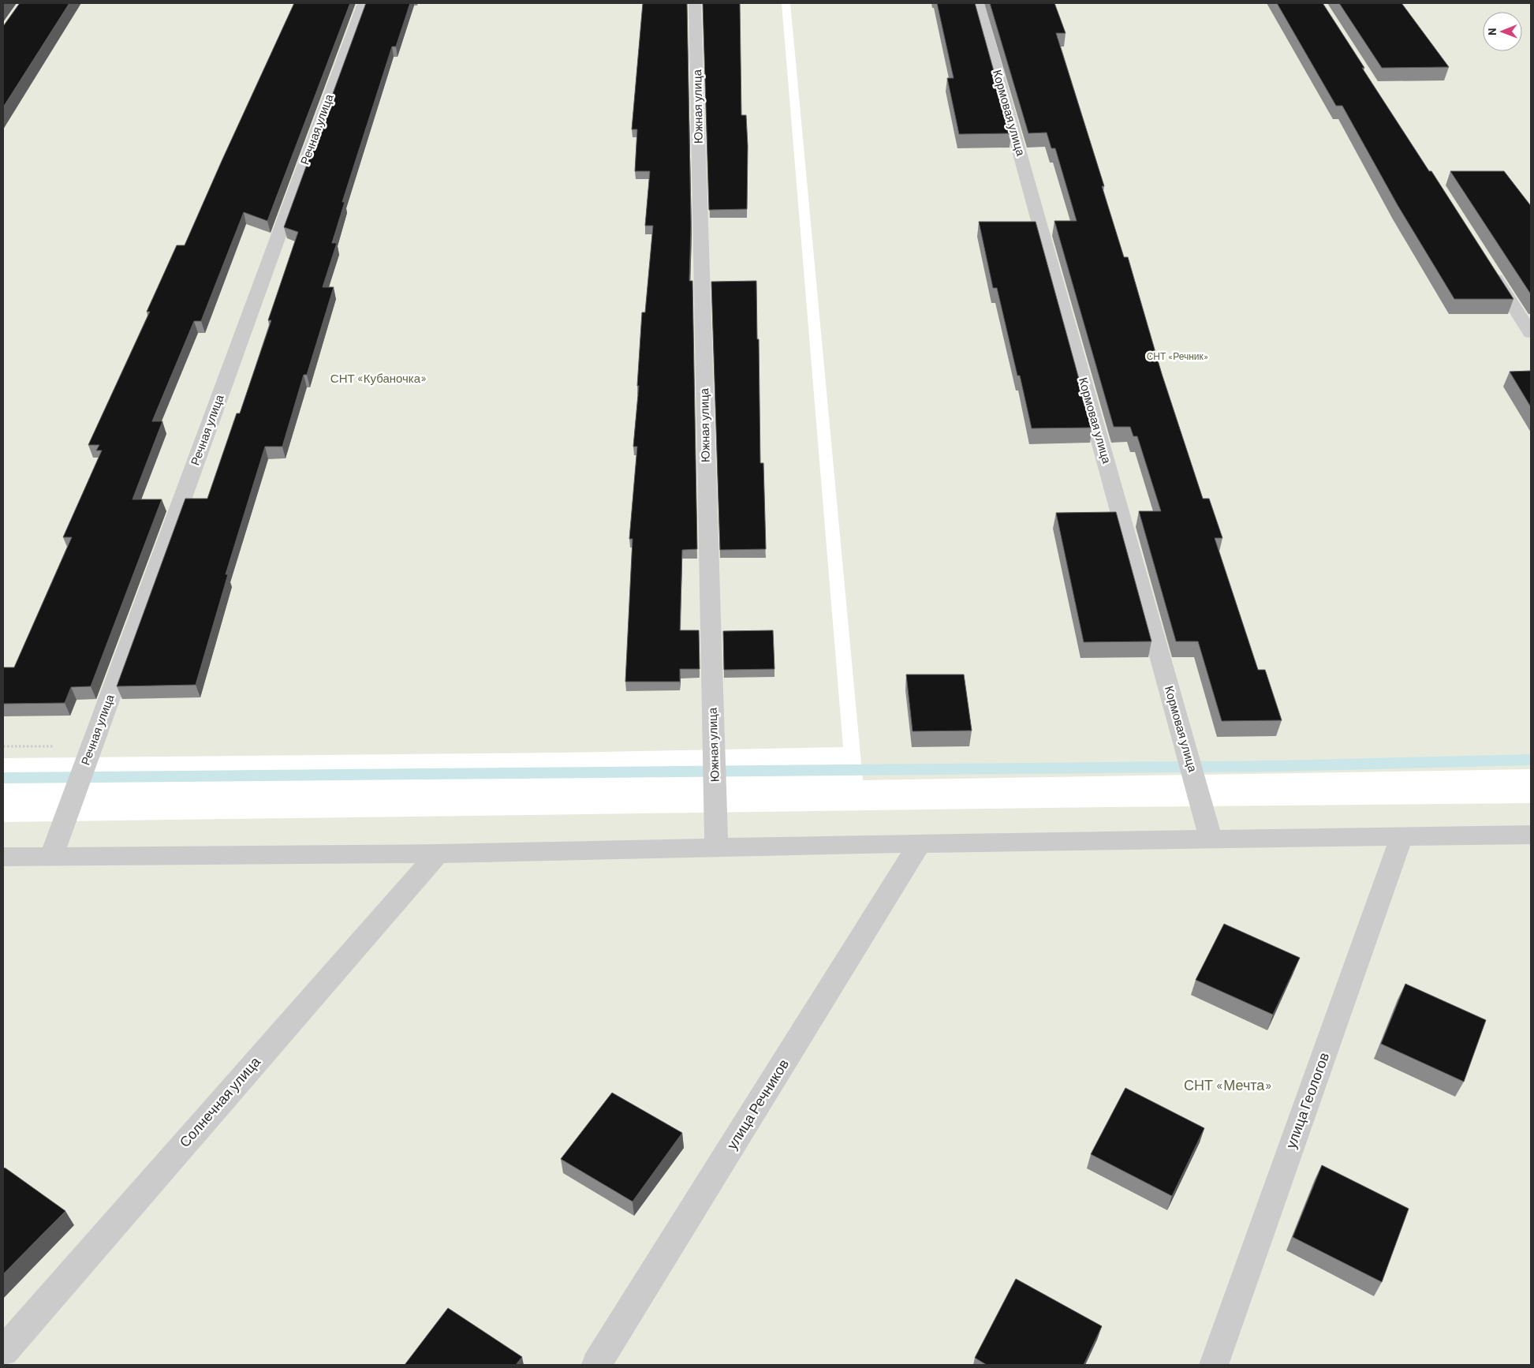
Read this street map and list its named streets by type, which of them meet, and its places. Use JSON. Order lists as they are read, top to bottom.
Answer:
{
  "streets": {
    "street": [
      "Южная улица",
      "Кормовая улица",
      "Речная улица",
      "улица Геологов",
      "Солнечная улица",
      "улица Речников"
    ]
  },
  "parks": ["СНТ «Речник»", "СНТ «Кубаночка»", "СНТ «Мечта»"],
  "north": "left"
}
